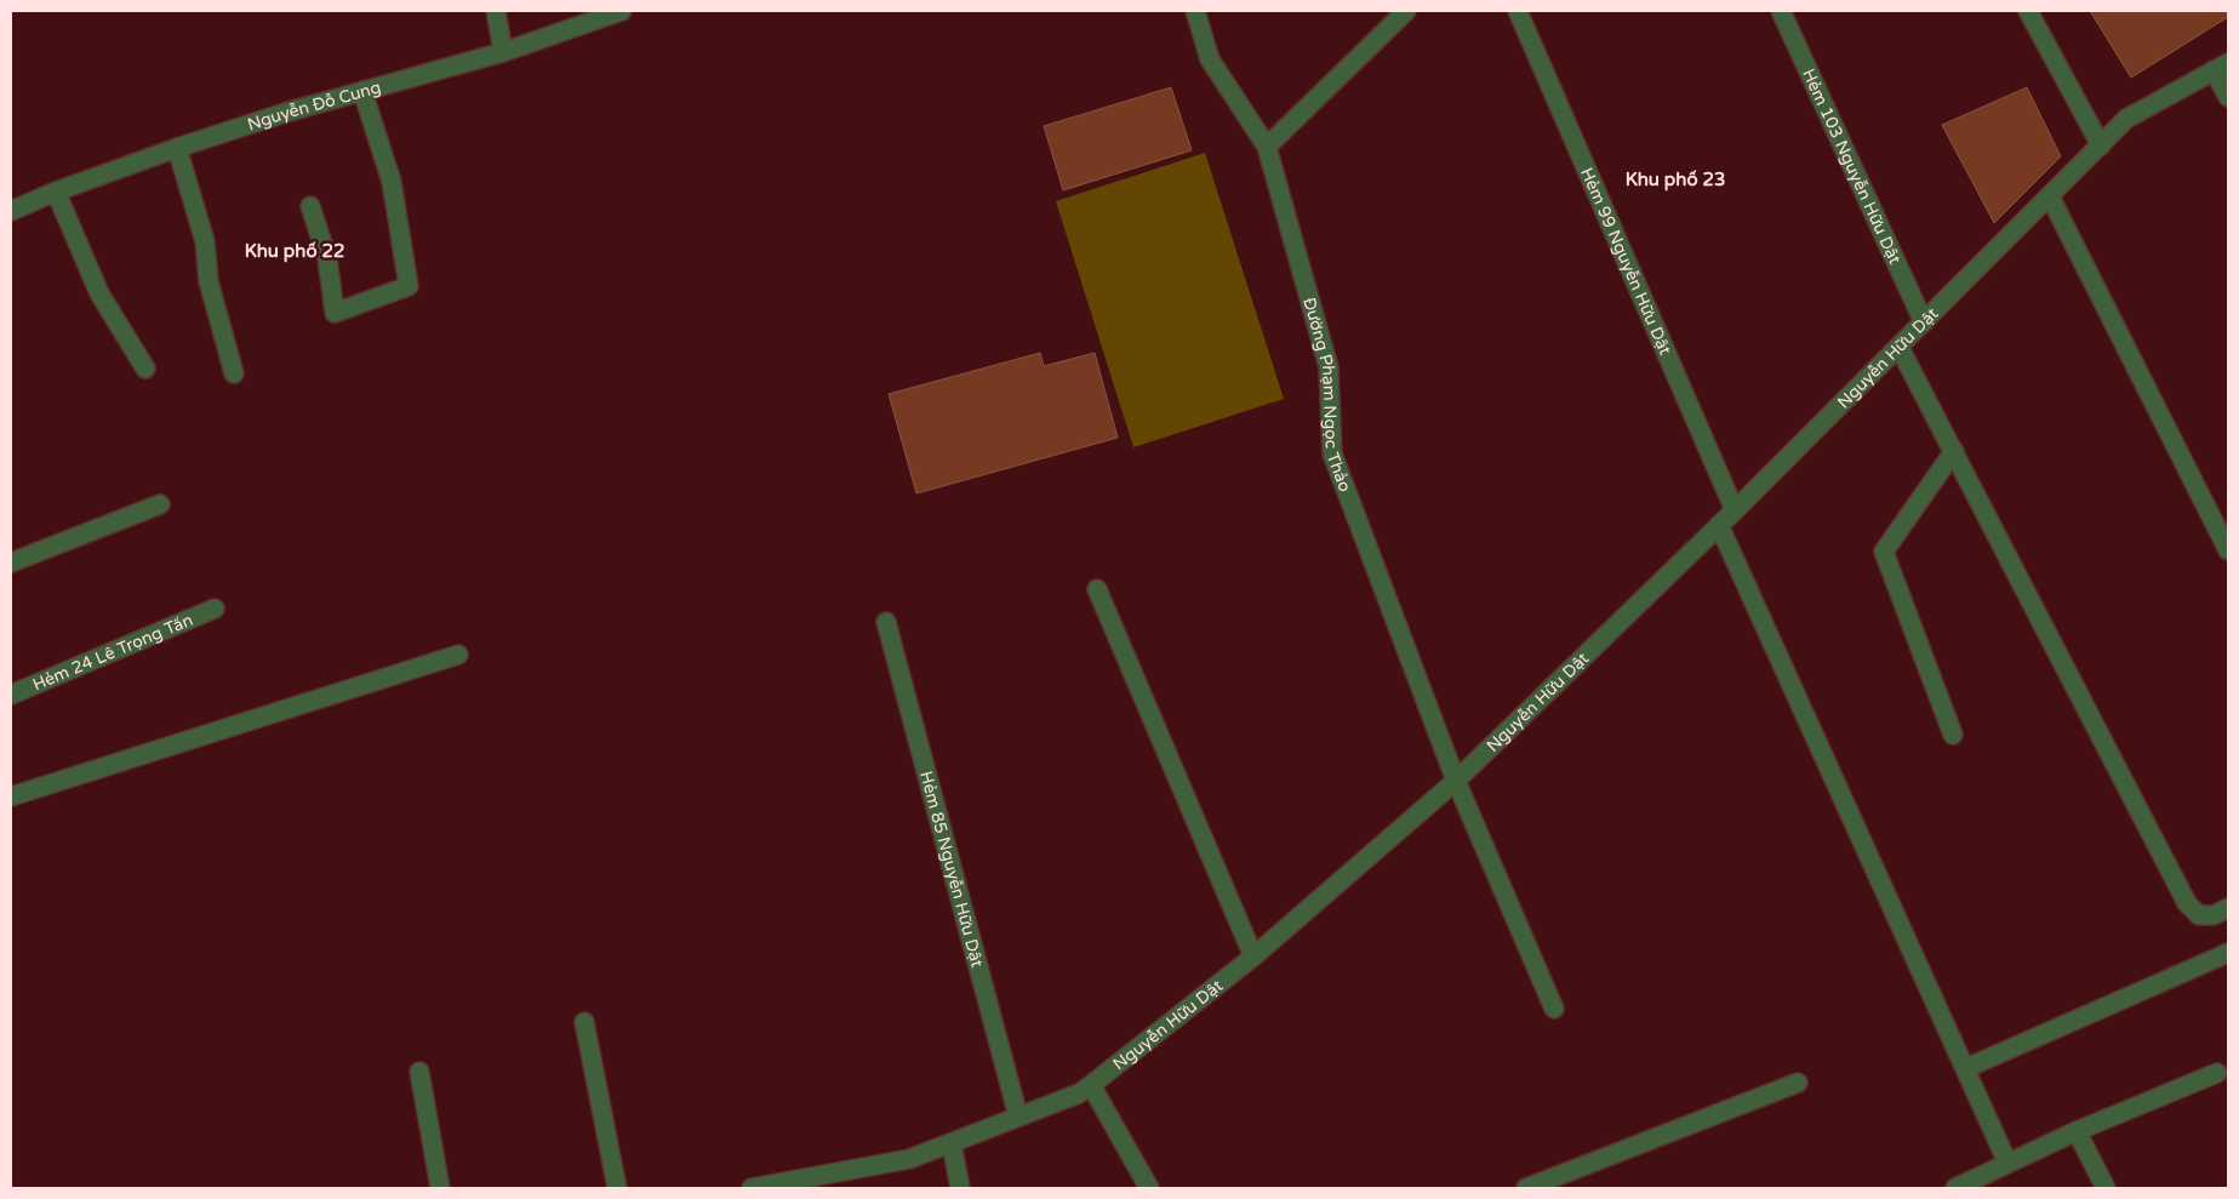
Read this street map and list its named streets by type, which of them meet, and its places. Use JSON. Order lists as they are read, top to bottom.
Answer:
{
  "streets": {
    "street": [
      "Nguyễn Đỗ Cung",
      "Hẻm 103 Nguyễn Hữu Dật",
      "Hẻm 99 Nguyễn Hữu Dật",
      "Nguyễn Hữu Dật",
      "Đường Phạm Ngọc Thảo",
      "Hẻm 24 Lê Trọng Tấn",
      "Hẻm 85 Nguyễn Hữu Dật"
    ]
  },
  "crossings": [
    ["Hẻm 103 Nguyễn Hữu Dật", "Nguyễn Hữu Dật"],
    ["Hẻm 99 Nguyễn Hữu Dật", "Nguyễn Hữu Dật"],
    ["Nguyễn Hữu Dật", "Đường Phạm Ngọc Thảo"],
    ["Nguyễn Hữu Dật", "Hẻm 85 Nguyễn Hữu Dật"]
  ],
  "districts": ["Khu phố 23", "Khu phố 22"]
}
